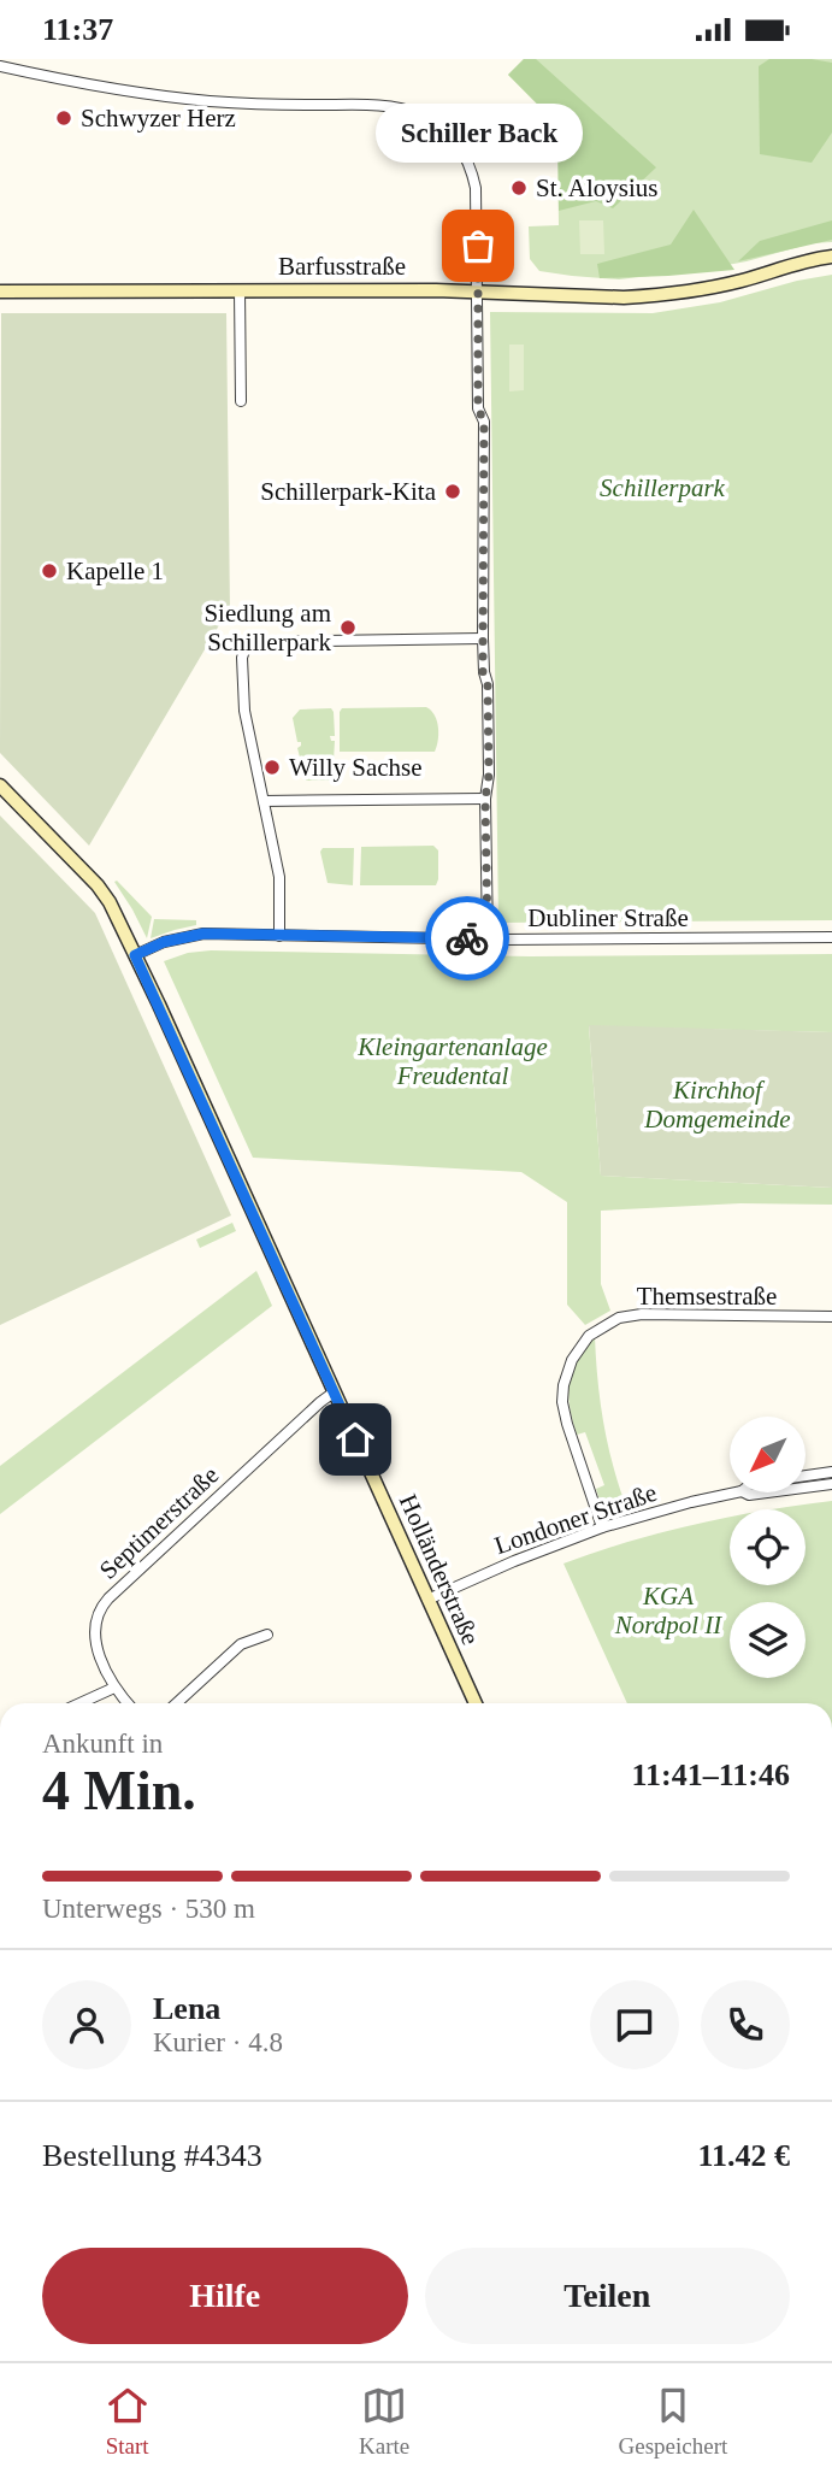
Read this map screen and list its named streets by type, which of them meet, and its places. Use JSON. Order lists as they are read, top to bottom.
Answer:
{
  "streets": {
    "street": [
      "Barfusstraße",
      "Dubliner Straße",
      "Themsestraße",
      "Londoner Straße",
      "Septimerstraße",
      "Holländerstraße"
    ]
  },
  "crossings": [
    ["Dubliner Straße", "Holländerstraße"],
    ["Themsestraße", "Londoner Straße"],
    ["Londoner Straße", "Holländerstraße"],
    ["Septimerstraße", "Holländerstraße"]
  ],
  "parks": [
    "Schillerpark",
    "Kleingartenanlage Freudental",
    "Kirchhof Domgemeinde",
    "KGA Nordpol II"
  ],
  "places": [
    "Schwyzer Herz",
    "St. Aloysius",
    "Schiller Back",
    "Schillerpark-Kita",
    "Kapelle 1",
    "Siedlung am Schillerpark",
    "Willy Sachse"
  ],
  "north": "bottom left",
  "page": {
    "status": "11:37",
    "bubble": "Schiller Back",
    "heading": ["4 Min.", "Ankunft in", "11:41–11:46"],
    "panel": [
      "Lena",
      "Kurier · 4.8",
      "Bestellung #4343",
      "11.42 €"
    ],
    "bar": "Unterwegs · 530 m",
    "buttons": ["Hilfe", "Teilen"],
    "tabs": ["Start", "Karte", "Gespeichert"]
  }
}
